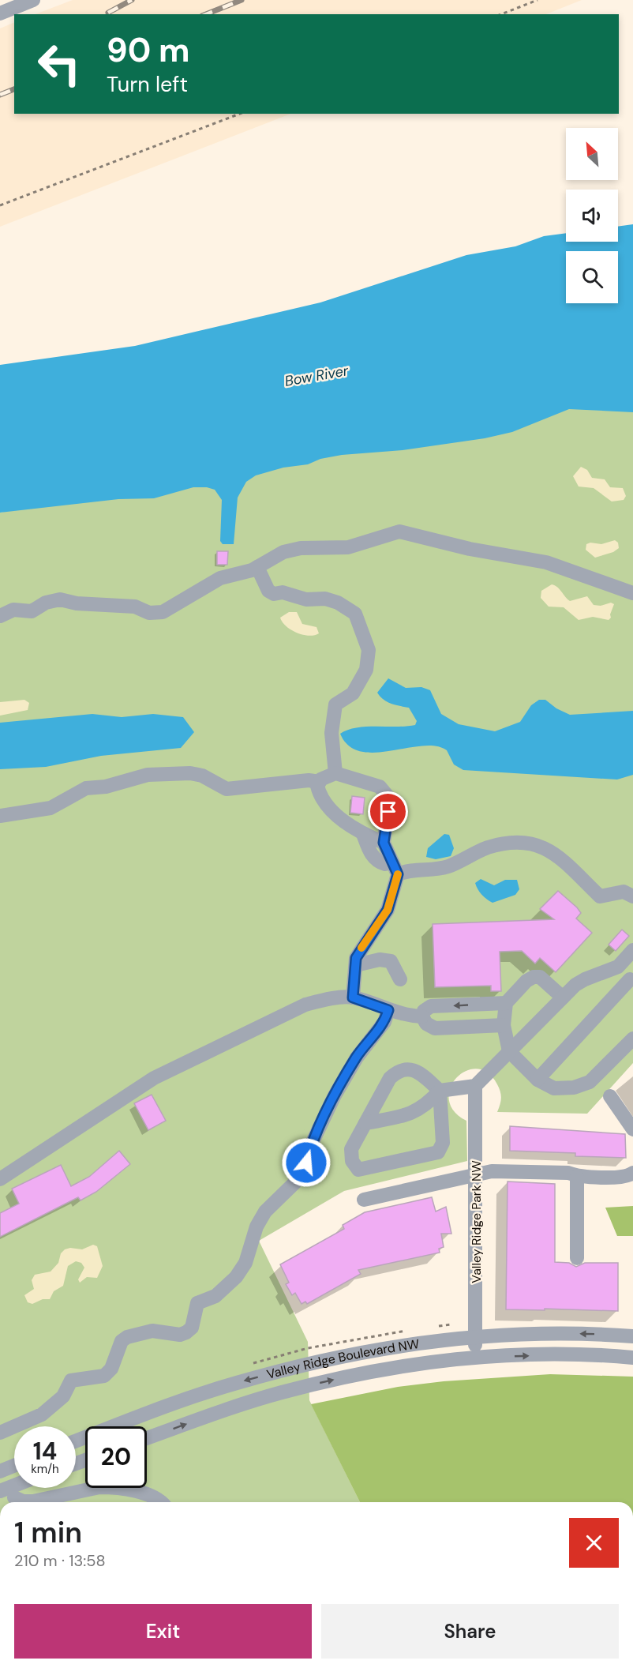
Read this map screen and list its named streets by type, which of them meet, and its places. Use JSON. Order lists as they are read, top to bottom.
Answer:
{
  "streets": {
    "street": ["Valley Ridge Park NW", "Valley Ridge Boulevard NW"]
  },
  "crossings": [
    ["Valley Ridge Park NW", "Valley Ridge Boulevard NW"]
  ],
  "water": ["Bow River"],
  "north": "top left",
  "page": {
    "turn": ["90 m", "Turn left"],
    "speed": "14 km/h",
    "limit": "20",
    "heading": ["1 min", "210 m · 13:58"],
    "buttons": ["Exit", "Share"]
  }
}
